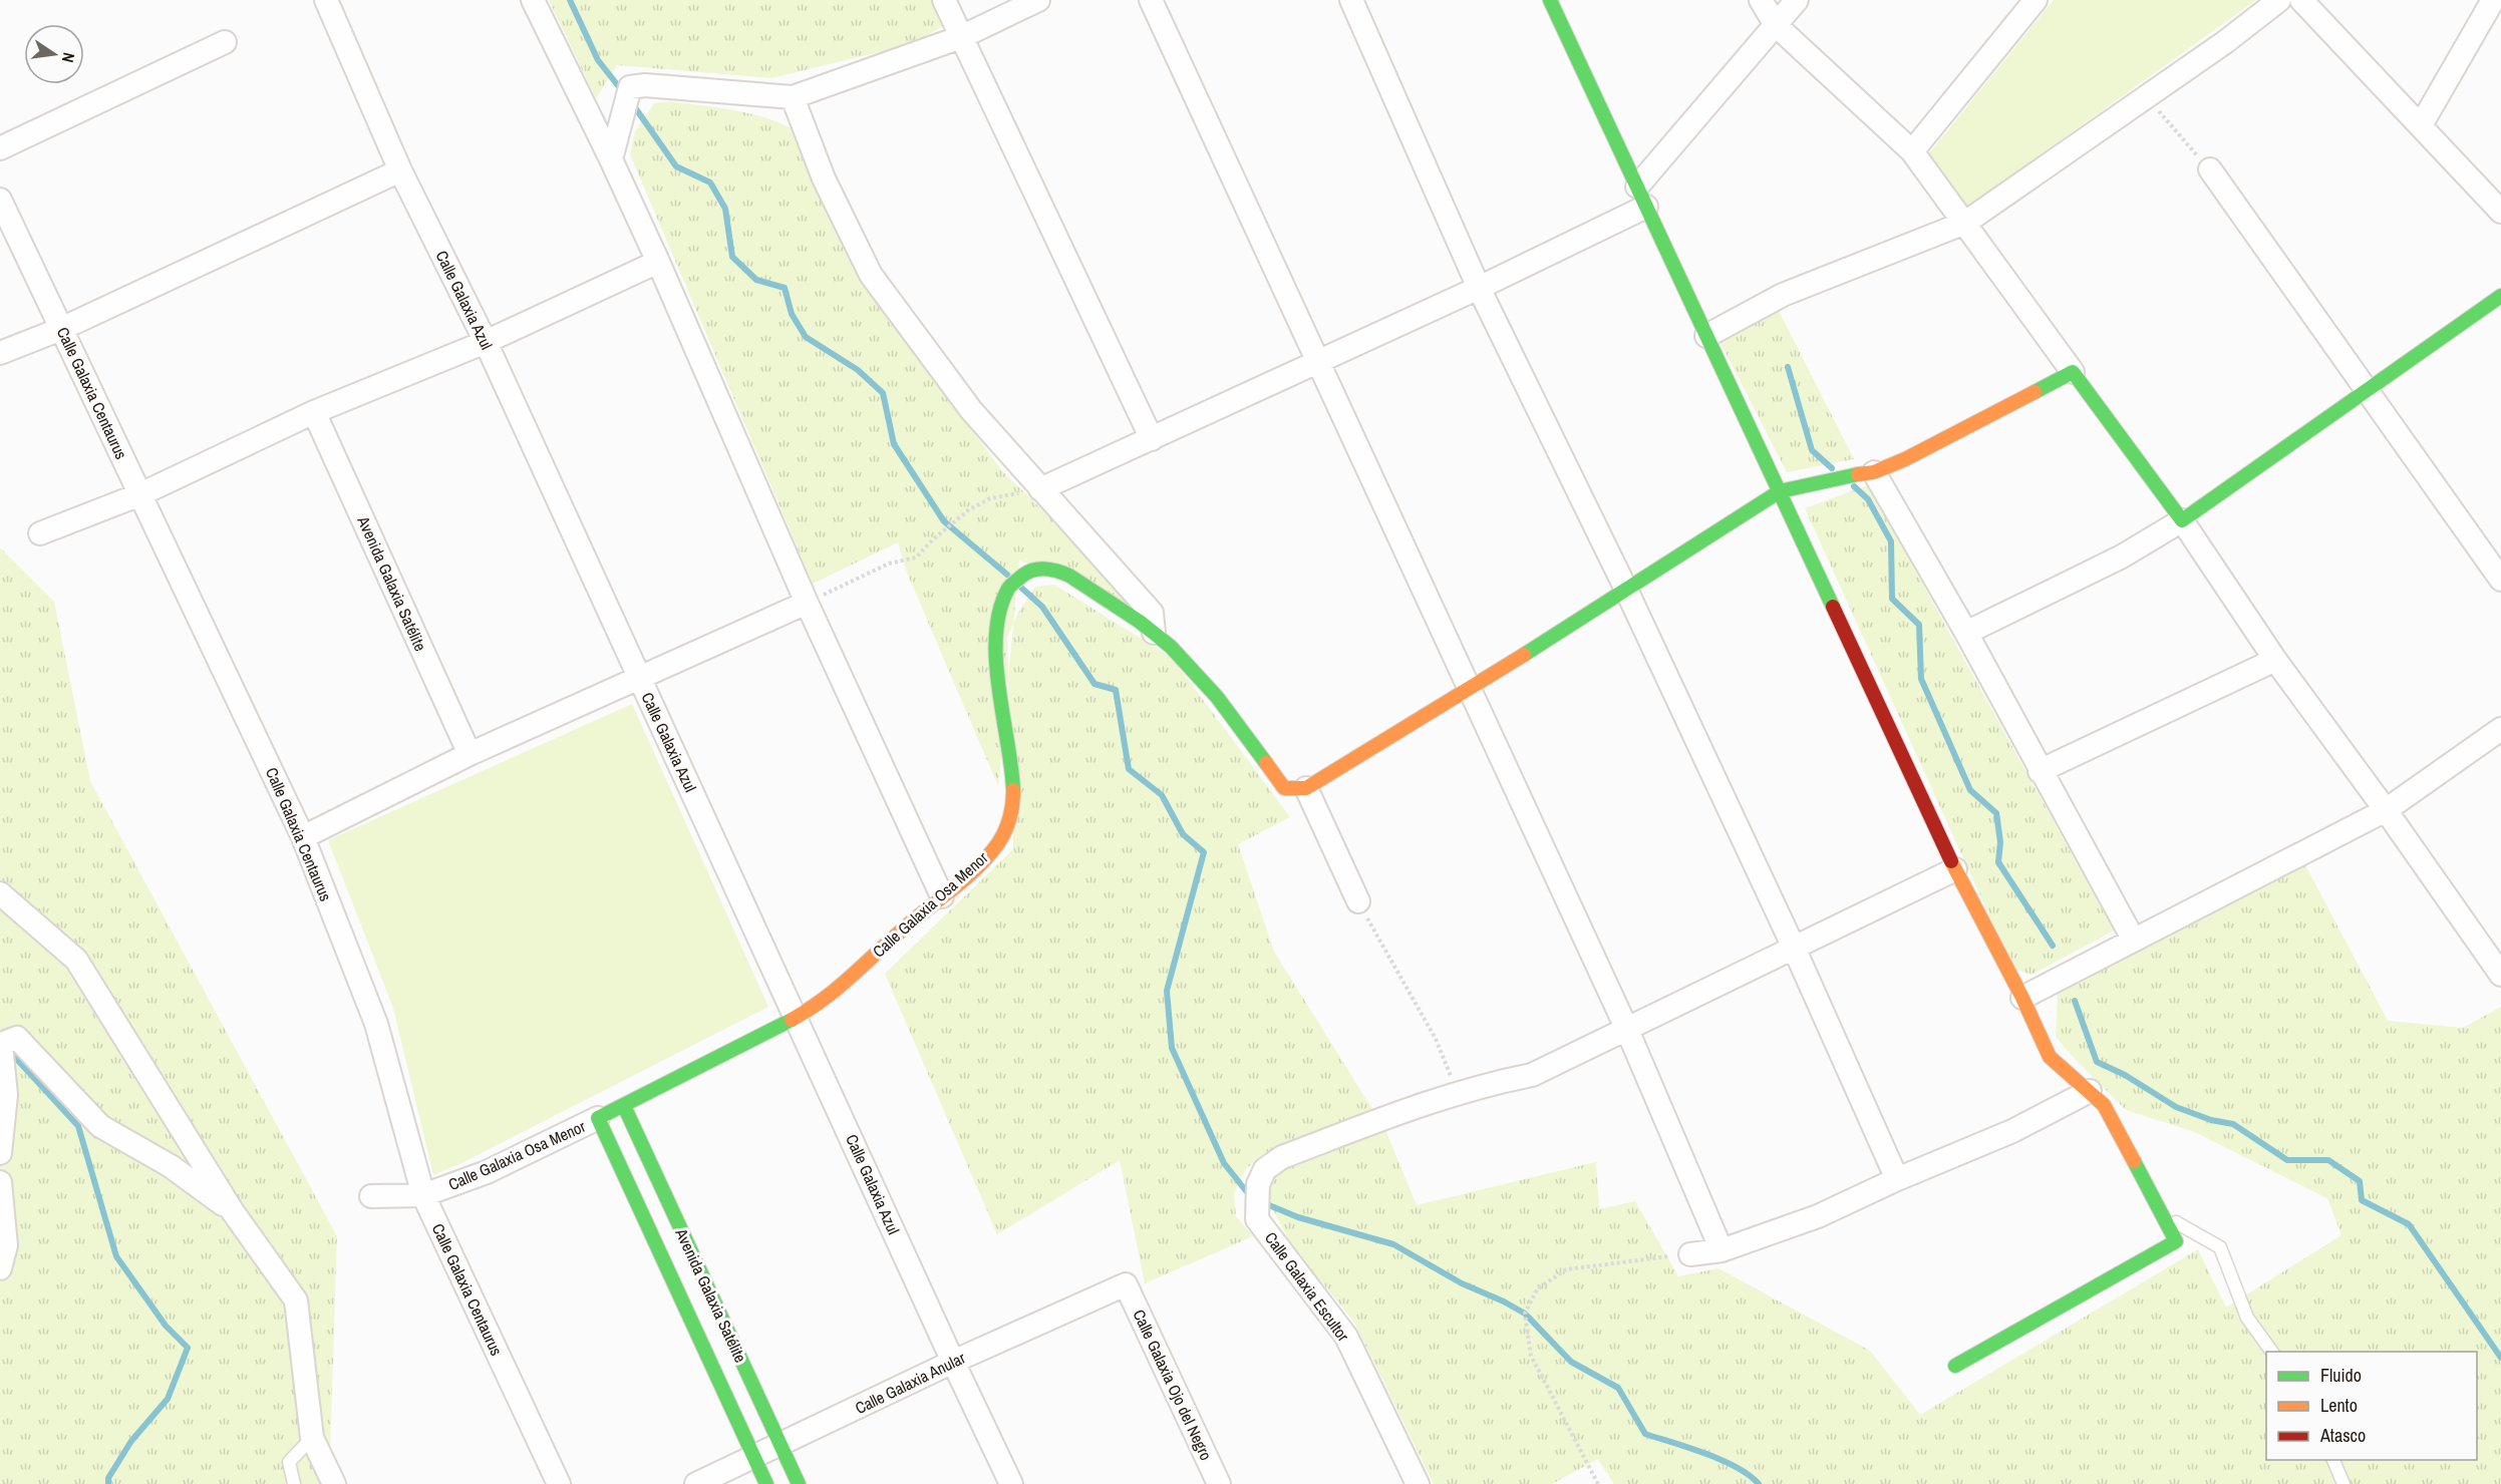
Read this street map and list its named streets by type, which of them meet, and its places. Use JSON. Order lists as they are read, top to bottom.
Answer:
{
  "streets": {
    "street": [
      "Calle Galaxia Azul",
      "Calle Galaxia Centaurus",
      "Avenida Galaxia Satélite",
      "Calle Galaxia Osa Menor",
      "Calle Galaxia Escultor",
      "Calle Galaxia Anular",
      "Calle Galaxia Ojo del Negro"
    ]
  },
  "crossings": [
    ["Calle Galaxia Azul", "Calle Galaxia Osa Menor"],
    ["Calle Galaxia Azul", "Calle Galaxia Anular"],
    ["Calle Galaxia Centaurus", "Calle Galaxia Osa Menor"],
    ["Avenida Galaxia Satélite", "Calle Galaxia Osa Menor"],
    ["Avenida Galaxia Satélite", "Calle Galaxia Anular"],
    ["Calle Galaxia Anular", "Calle Galaxia Ojo del Negro"]
  ],
  "legend": ["Fluido", "Lento", "Atasco"],
  "north": "right"
}
